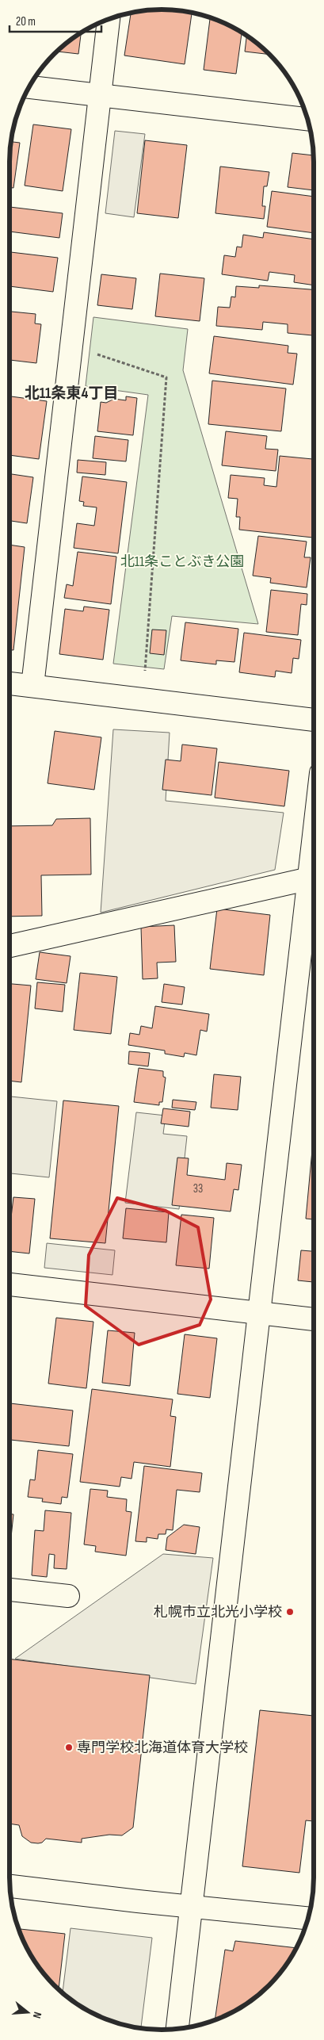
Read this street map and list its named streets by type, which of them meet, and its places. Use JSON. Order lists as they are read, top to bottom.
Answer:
{
  "districts": ["北11条東4丁目"],
  "parks": ["北11条ことぶき公園"],
  "places": ["札幌市立北光小学校", "専門学校北海道体育大学校"],
  "house_numbers": ["33"],
  "scale_bar": "20 m",
  "north": "right"
}
